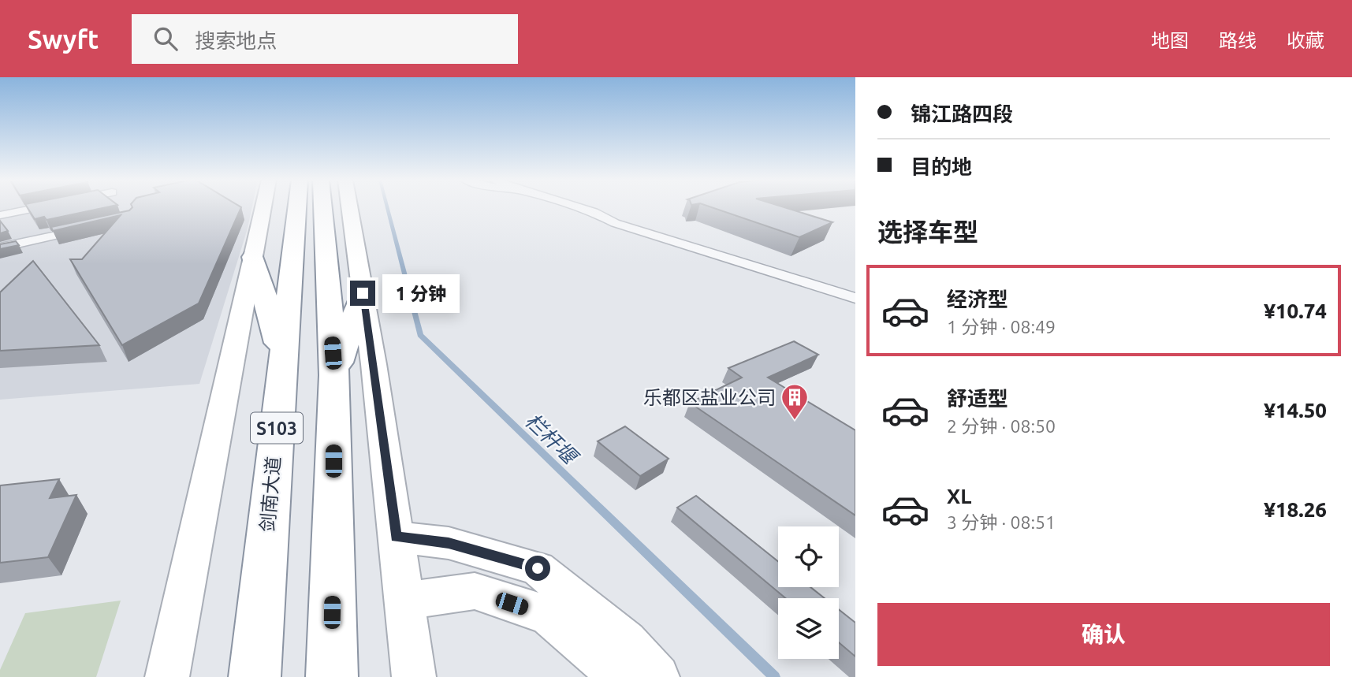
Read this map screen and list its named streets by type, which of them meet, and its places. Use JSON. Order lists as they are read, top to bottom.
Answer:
{
  "streets": {
    "highway": ["S103", "剑南大道"]
  },
  "water": ["栏杆堰"],
  "places": {
    "building": ["乐都区盐业公司"]
  },
  "page": {
    "header": "Swyft",
    "search": "搜索地点",
    "nav": ["地图", "路线", "收藏"],
    "banner": ["锦江路四段", "目的地"],
    "heading": "选择车型",
    "list": [
      {
        "name": "经济型",
        "note": "1 分钟 · 08:49",
        "value": "¥10.74"
      },
      {
        "name": "舒适型",
        "note": "2 分钟 · 08:50",
        "value": "¥14.50"
      },
      {
        "name": "XL",
        "note": "3 分钟 · 08:51",
        "value": "¥18.26"
      }
    ],
    "bubble": "1 分钟",
    "buttons": "确认"
  }
}
